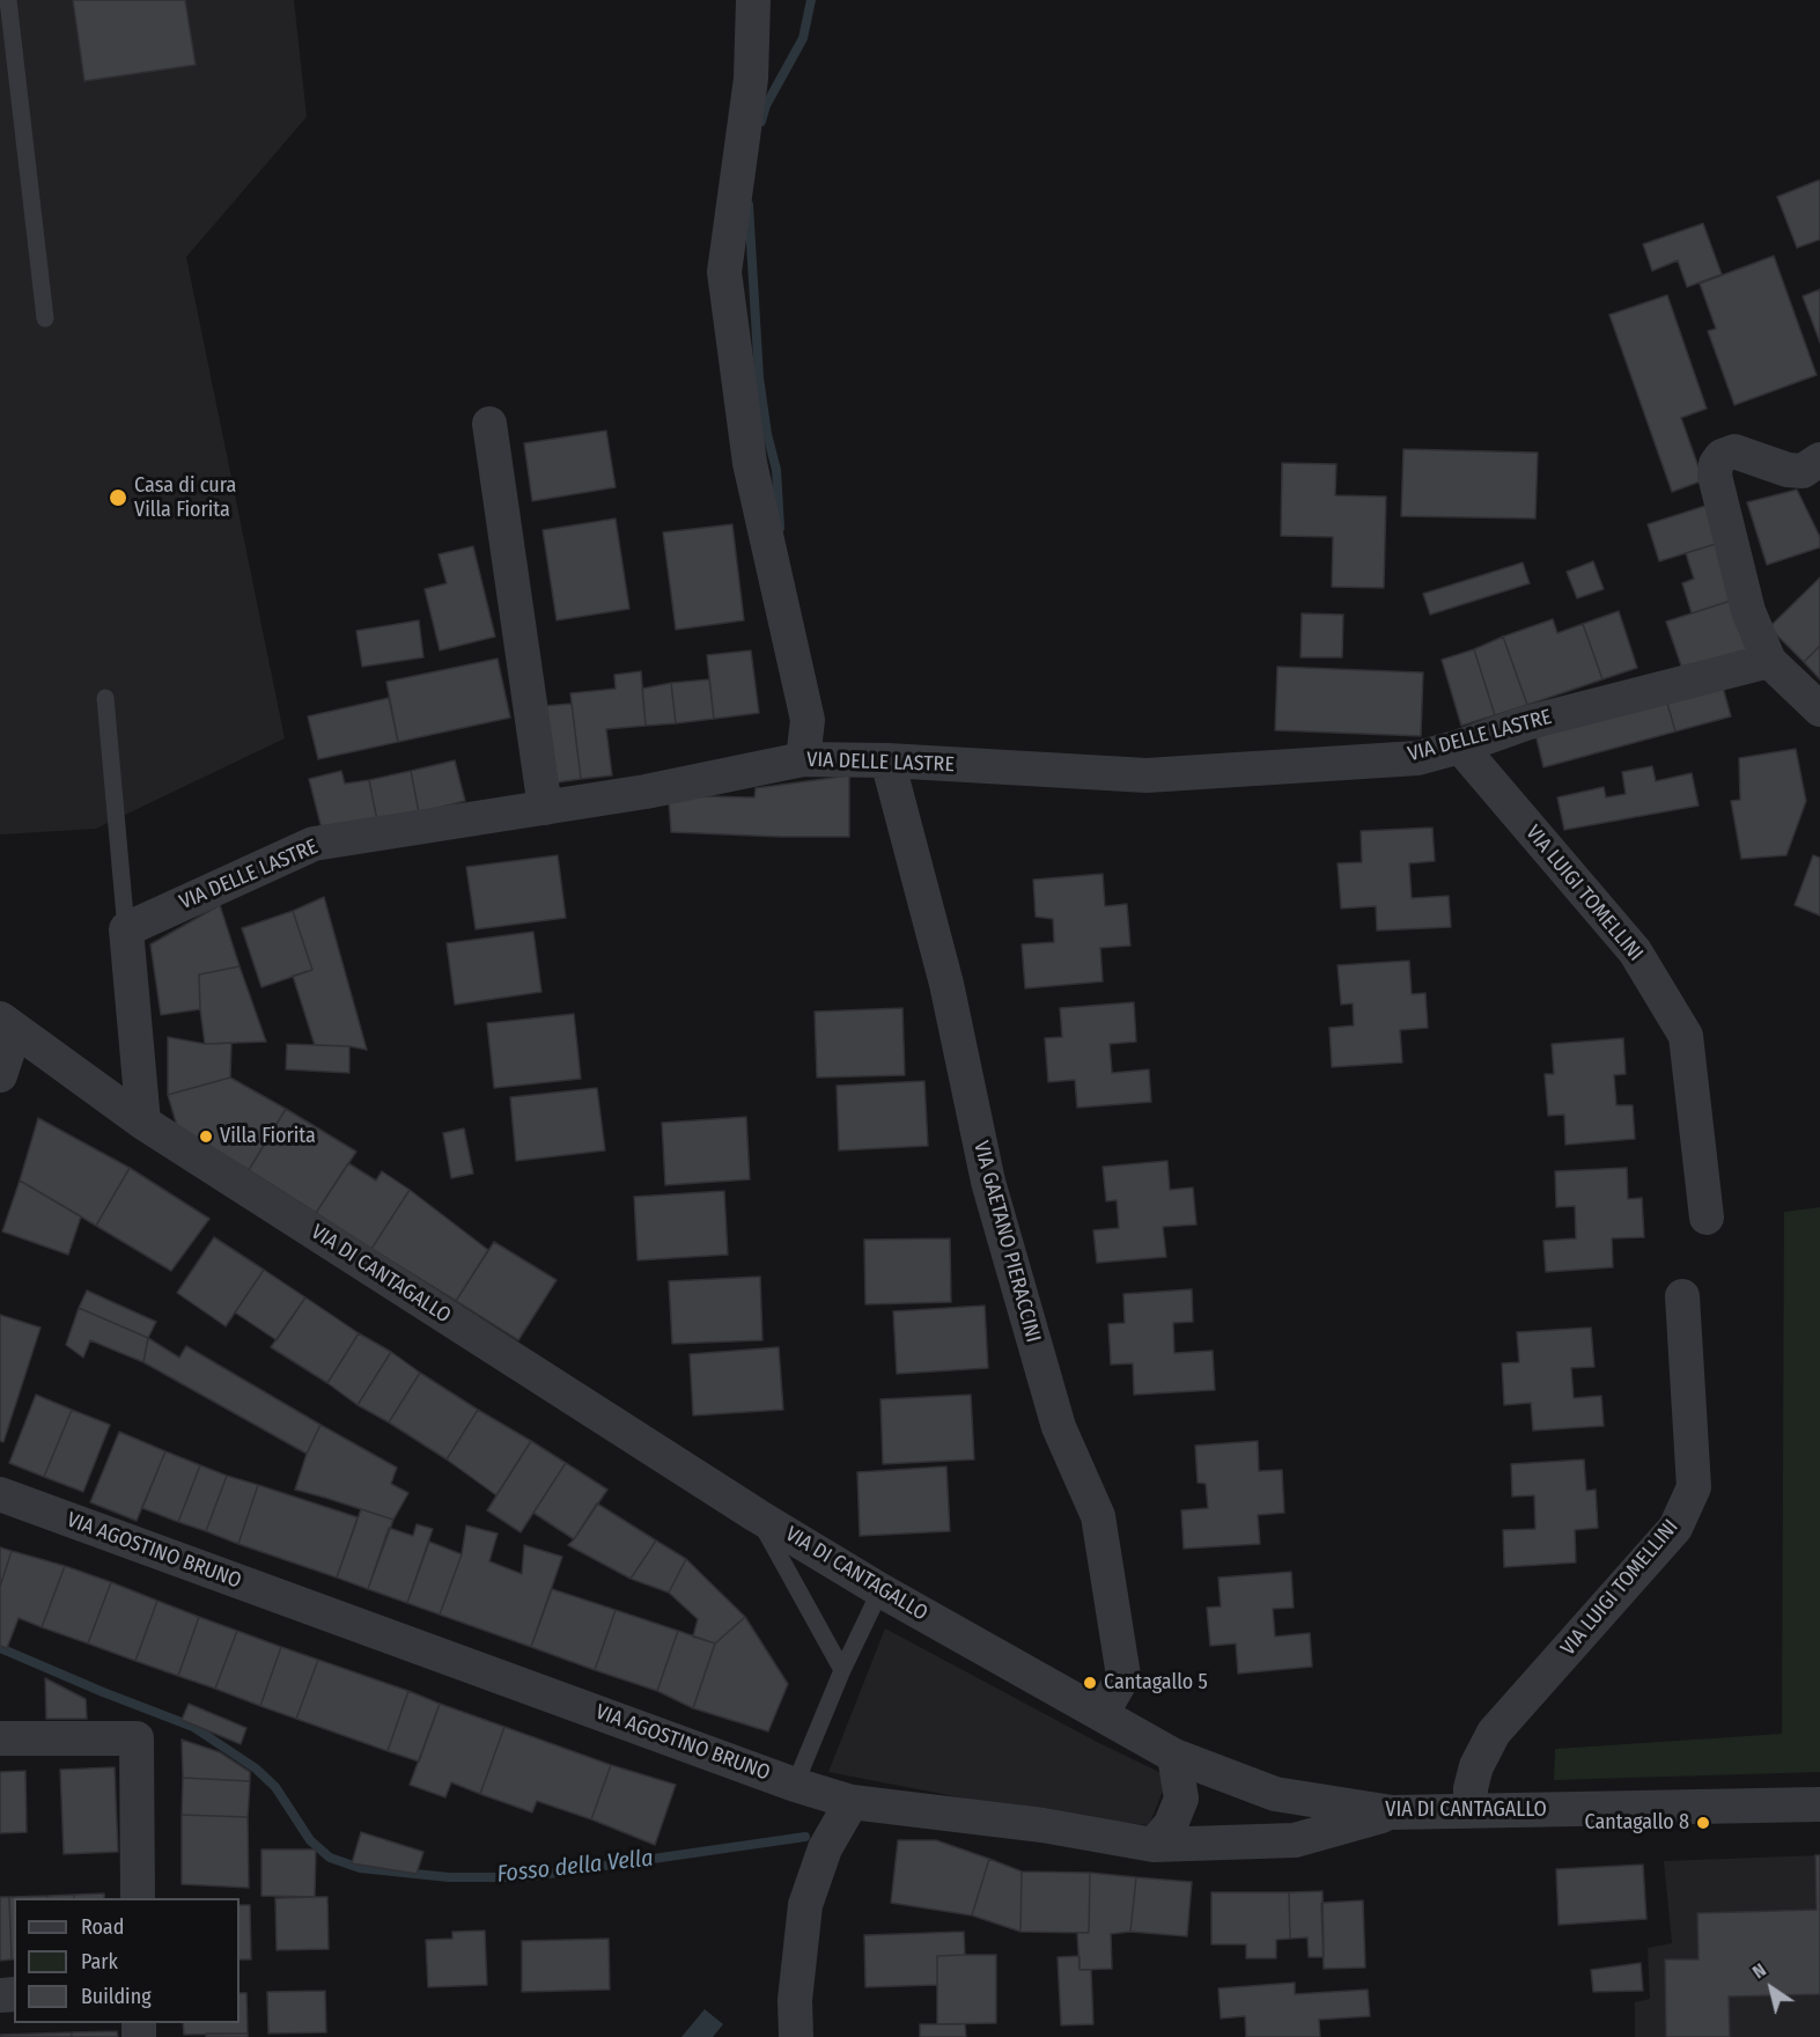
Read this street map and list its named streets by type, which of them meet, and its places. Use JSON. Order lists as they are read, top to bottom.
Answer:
{
  "streets": {
    "street": [
      "VIA DELLE LASTRE",
      "VIA LUIGI TOMELLINI",
      "VIA GAETANO PIERACCINI",
      "VIA DI CANTAGALLO",
      "VIA AGOSTINO BRUNO"
    ]
  },
  "crossings": [
    ["VIA DELLE LASTRE", "VIA LUIGI TOMELLINI"],
    ["VIA DELLE LASTRE", "VIA GAETANO PIERACCINI"],
    ["VIA LUIGI TOMELLINI", "VIA DI CANTAGALLO"],
    ["VIA GAETANO PIERACCINI", "VIA DI CANTAGALLO"],
    ["VIA DI CANTAGALLO", "VIA AGOSTINO BRUNO"]
  ],
  "water": ["Fosso della Vella"],
  "places": [
    "Casa di cura Villa Fiorita",
    "Villa Fiorita",
    "Cantagallo 5",
    "Cantagallo 8"
  ],
  "legend": ["Road", "Park", "Building"],
  "north": "top left"
}
